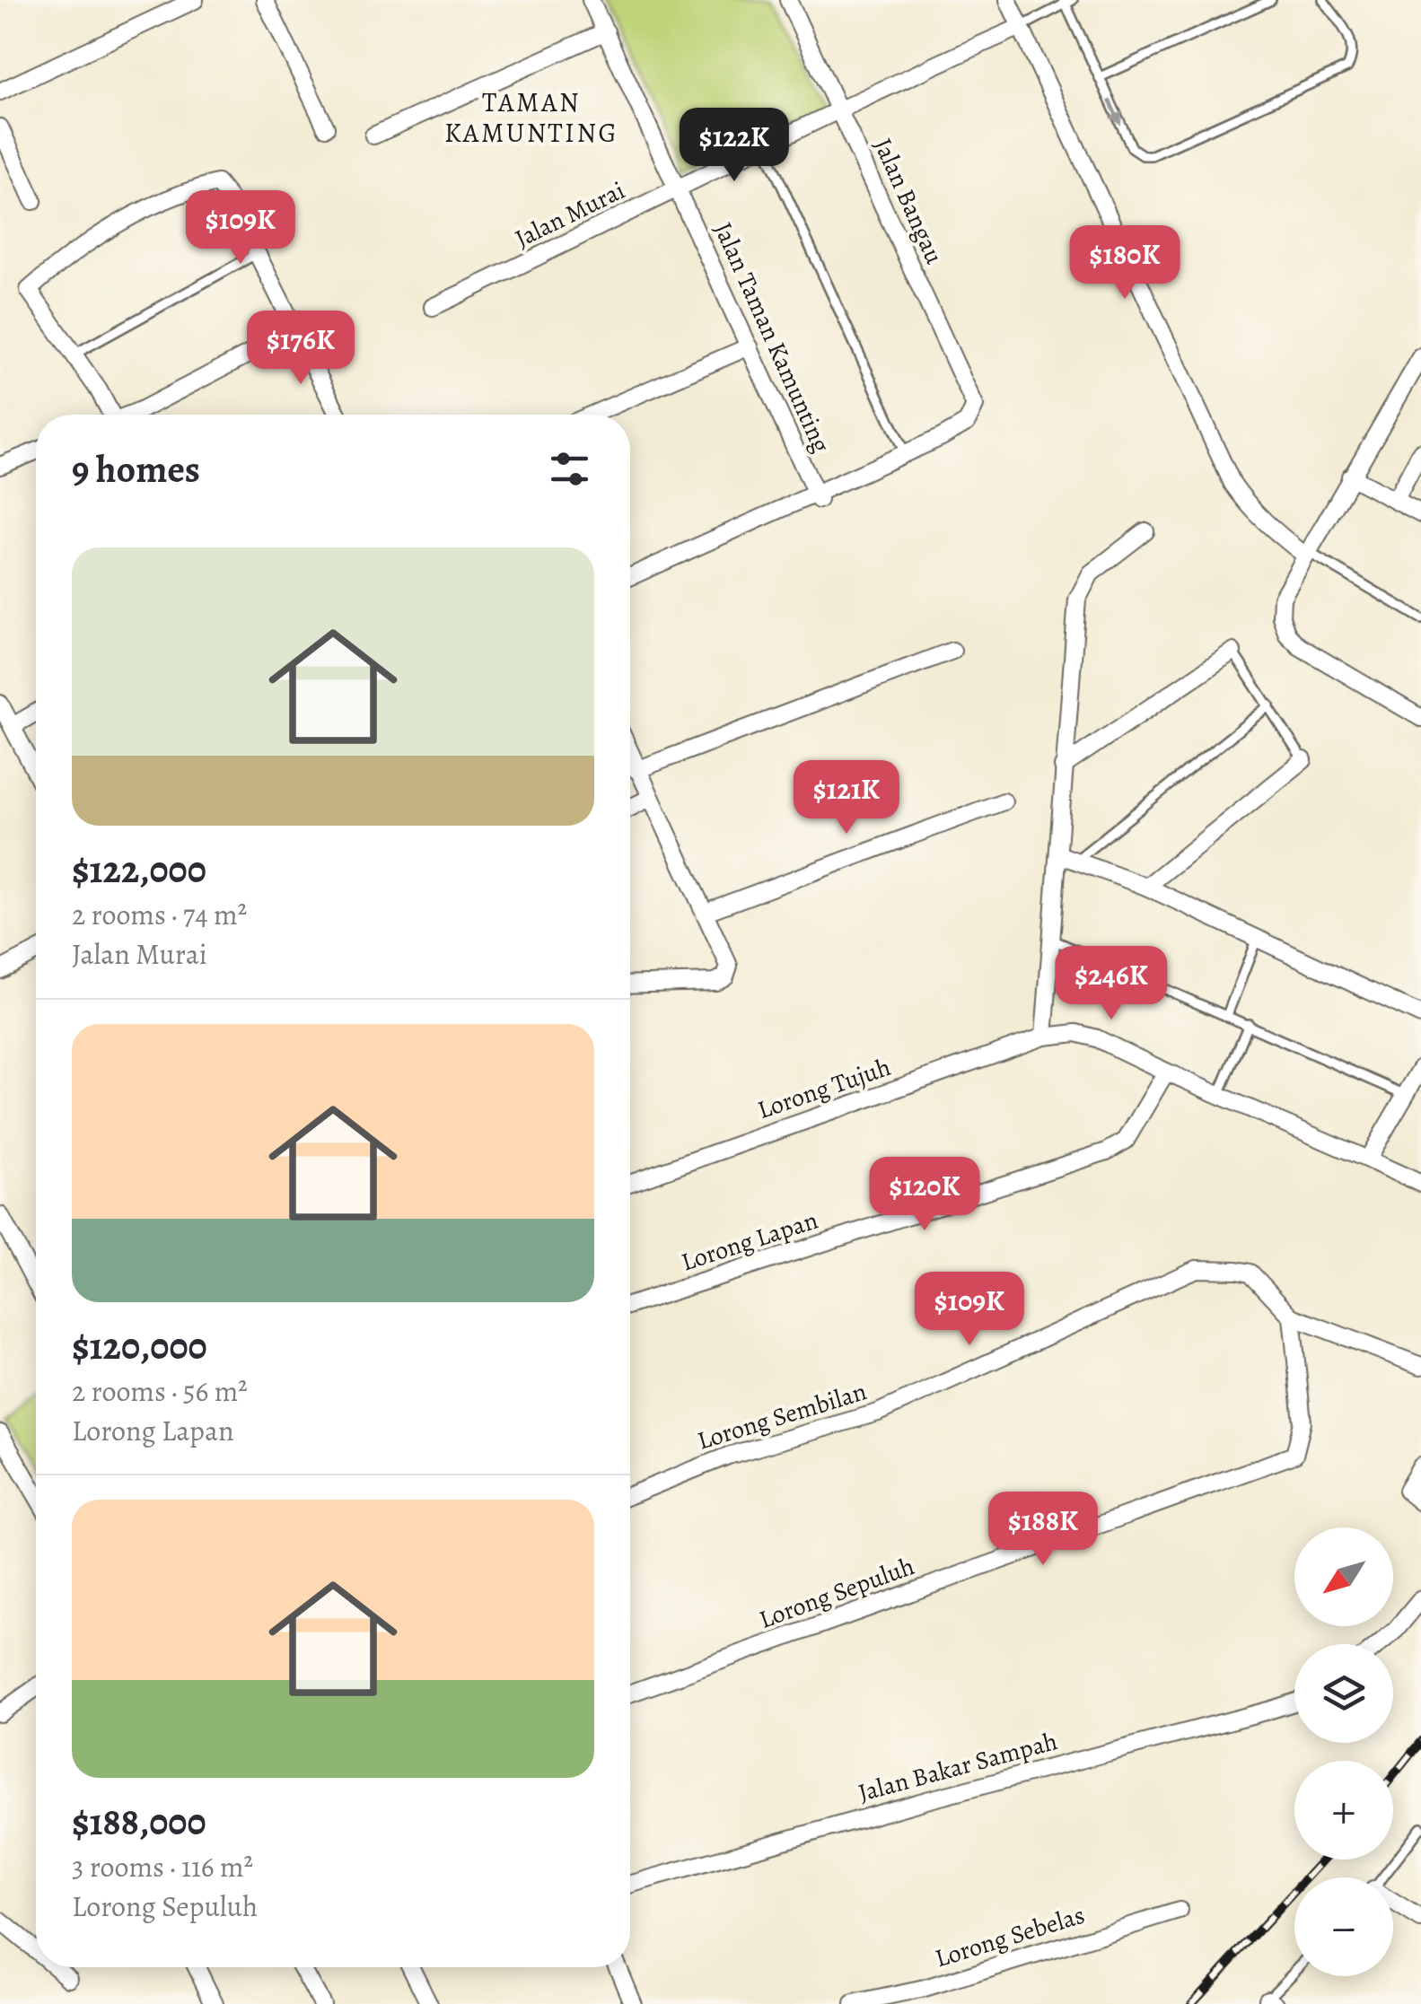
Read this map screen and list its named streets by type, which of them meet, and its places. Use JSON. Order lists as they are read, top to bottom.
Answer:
{
  "streets": {
    "street": [
      "Jalan Bangau",
      "Jalan Murai",
      "Jalan Taman Kamunting",
      "Lorong Tujuh",
      "Lorong Lapan",
      "Lorong Sembilan",
      "Lorong Sepuluh",
      "Jalan Bakar Sampah",
      "Lorong Sebelas"
    ]
  },
  "crossings": [
    ["Jalan Bangau", "Jalan Murai"],
    ["Jalan Murai", "Jalan Taman Kamunting"],
    ["Lorong Tujuh", "Lorong Lapan"],
    ["Lorong Sembilan", "Lorong Sepuluh"]
  ],
  "districts": ["TAMAN KAMUNTING"],
  "north": "bottom left",
  "page": {
    "price": [
      "$122K",
      "$109K",
      "$180K",
      "$176K",
      "$121K",
      "$246K",
      "$120K",
      "$109K",
      "$188K"
    ],
    "heading": "9 homes",
    "list": [
      {
        "name": "$122,000",
        "note": "2 rooms · 74 m² · Jalan Murai"
      },
      {
        "name": "$120,000",
        "note": "2 rooms · 56 m² · Lorong Lapan"
      },
      {
        "name": "$188,000",
        "note": "3 rooms · 116 m² · Lorong Sepuluh"
      }
    ],
    "map_buttons": ["+", "−"]
  }
}
